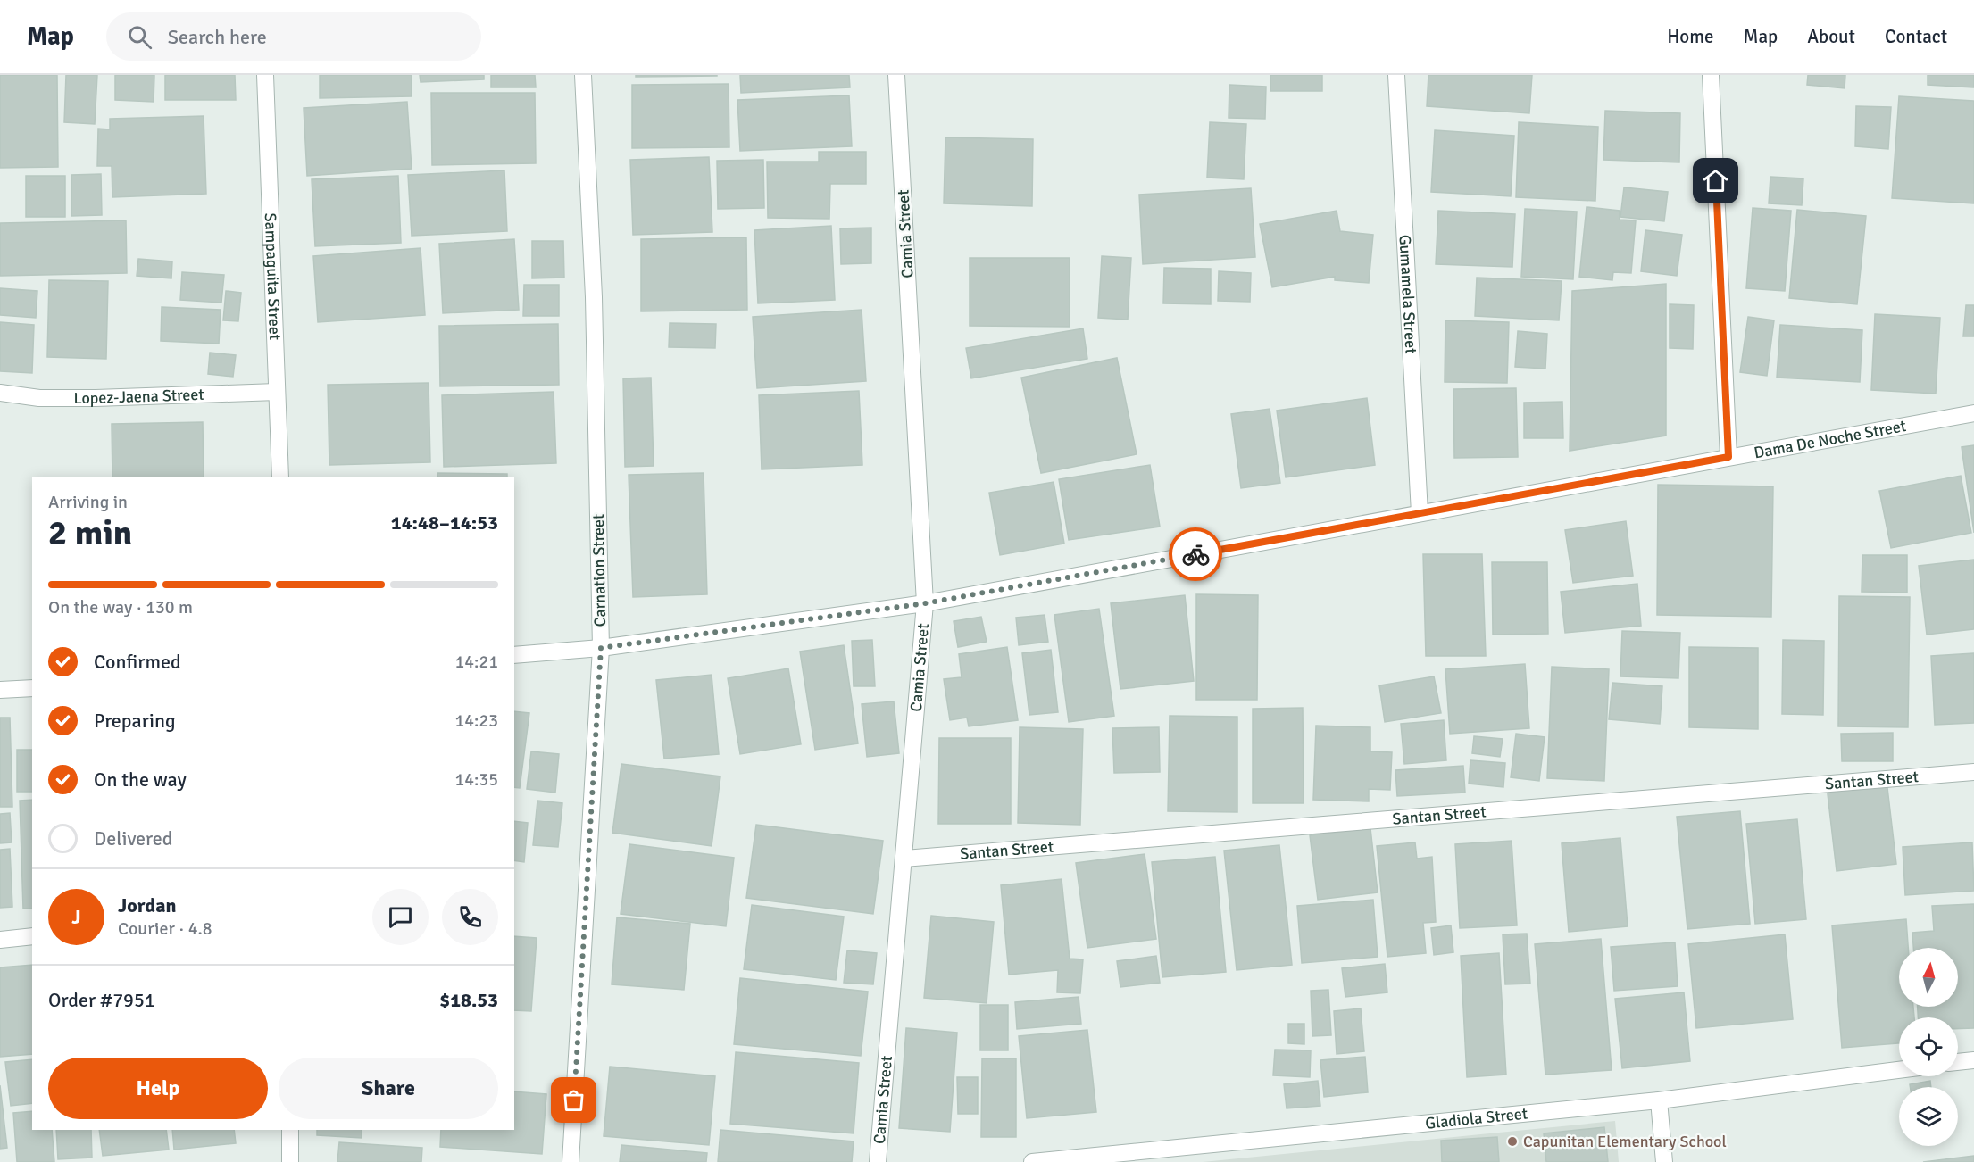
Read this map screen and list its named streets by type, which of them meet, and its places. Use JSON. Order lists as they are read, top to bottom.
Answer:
{
  "streets": {
    "street": [
      "Camia Street",
      "Sampaguita Street",
      "Gumamela Street",
      "Lopez-Jaena Street",
      "Dama De Noche Street",
      "Carnation Street",
      "Santan Street",
      "Gladiola Street"
    ]
  },
  "crossings": [
    ["Camia Street", "Dama De Noche Street"],
    ["Camia Street", "Santan Street"],
    ["Sampaguita Street", "Lopez-Jaena Street"],
    ["Gumamela Street", "Dama De Noche Street"],
    ["Dama De Noche Street", "Carnation Street"]
  ],
  "places": ["Capunitan Elementary School"],
  "north": "top",
  "page": {
    "header": "Map",
    "search": "Search here",
    "nav": [
      "Home",
      "Map",
      "About",
      "Contact"
    ],
    "heading": ["2 min", "Arriving in", "14:48–14:53"],
    "panel": [
      "Jordan",
      "Courier · 4.8",
      "Order #7951",
      "$18.53"
    ],
    "bar": "On the way · 130 m",
    "list": [
      ["Confirmed", "14:21"],
      ["Preparing", "14:23"],
      ["On the way", "14:35"],
      "Delivered"
    ],
    "round": "J",
    "buttons": ["Help", "Share"]
  }
}
